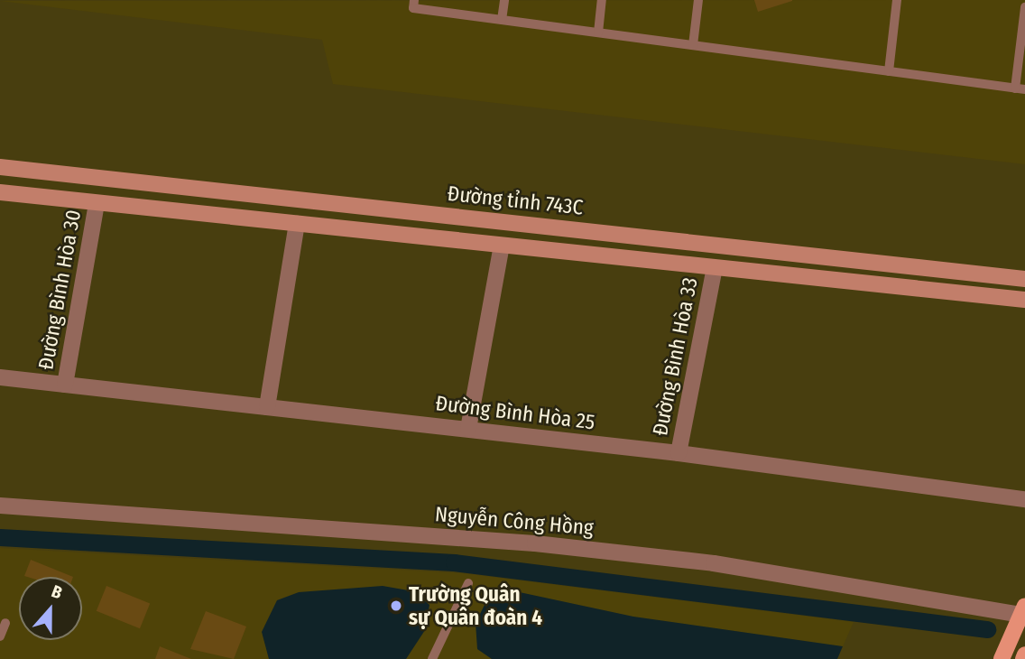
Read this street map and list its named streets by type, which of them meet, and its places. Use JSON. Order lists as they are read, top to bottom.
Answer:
{
  "streets": {
    "main road": ["Đường tỉnh 743C"],
    "street": [
      "Đường Bình Hòa 30",
      "Đường Bình Hòa 33",
      "Đường Bình Hòa 25",
      "Nguyễn Công Hồng"
    ]
  },
  "crossings": [
    ["Đường Bình Hòa 30", "Đường Bình Hòa 25"],
    ["Đường Bình Hòa 33", "Đường Bình Hòa 25"]
  ],
  "places": ["Trường Quân sự Quân đoàn 4"],
  "north": "top"
}
